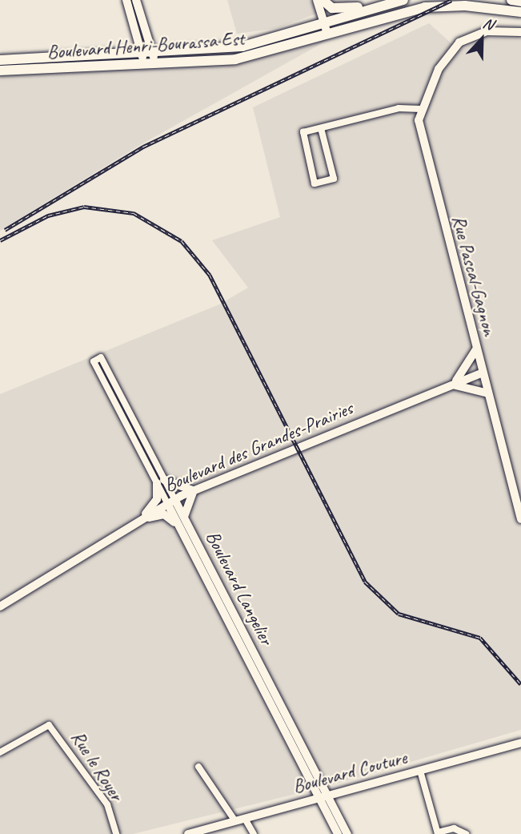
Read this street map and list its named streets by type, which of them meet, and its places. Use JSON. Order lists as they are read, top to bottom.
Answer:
{
  "streets": {
    "main road": [
      "Boulevard Henri-Bourassa Est",
      "Rue Pascal-Gagnon",
      "Boulevard des Grandes-Prairies",
      "Boulevard Langelier",
      "Boulevard Couture"
    ],
    "street": ["Rue le Royer"]
  },
  "crossings": [
    ["Rue Pascal-Gagnon", "Boulevard des Grandes-Prairies"],
    ["Boulevard des Grandes-Prairies", "Boulevard Langelier"],
    ["Boulevard Langelier", "Boulevard Couture"]
  ],
  "north": "top"
}
